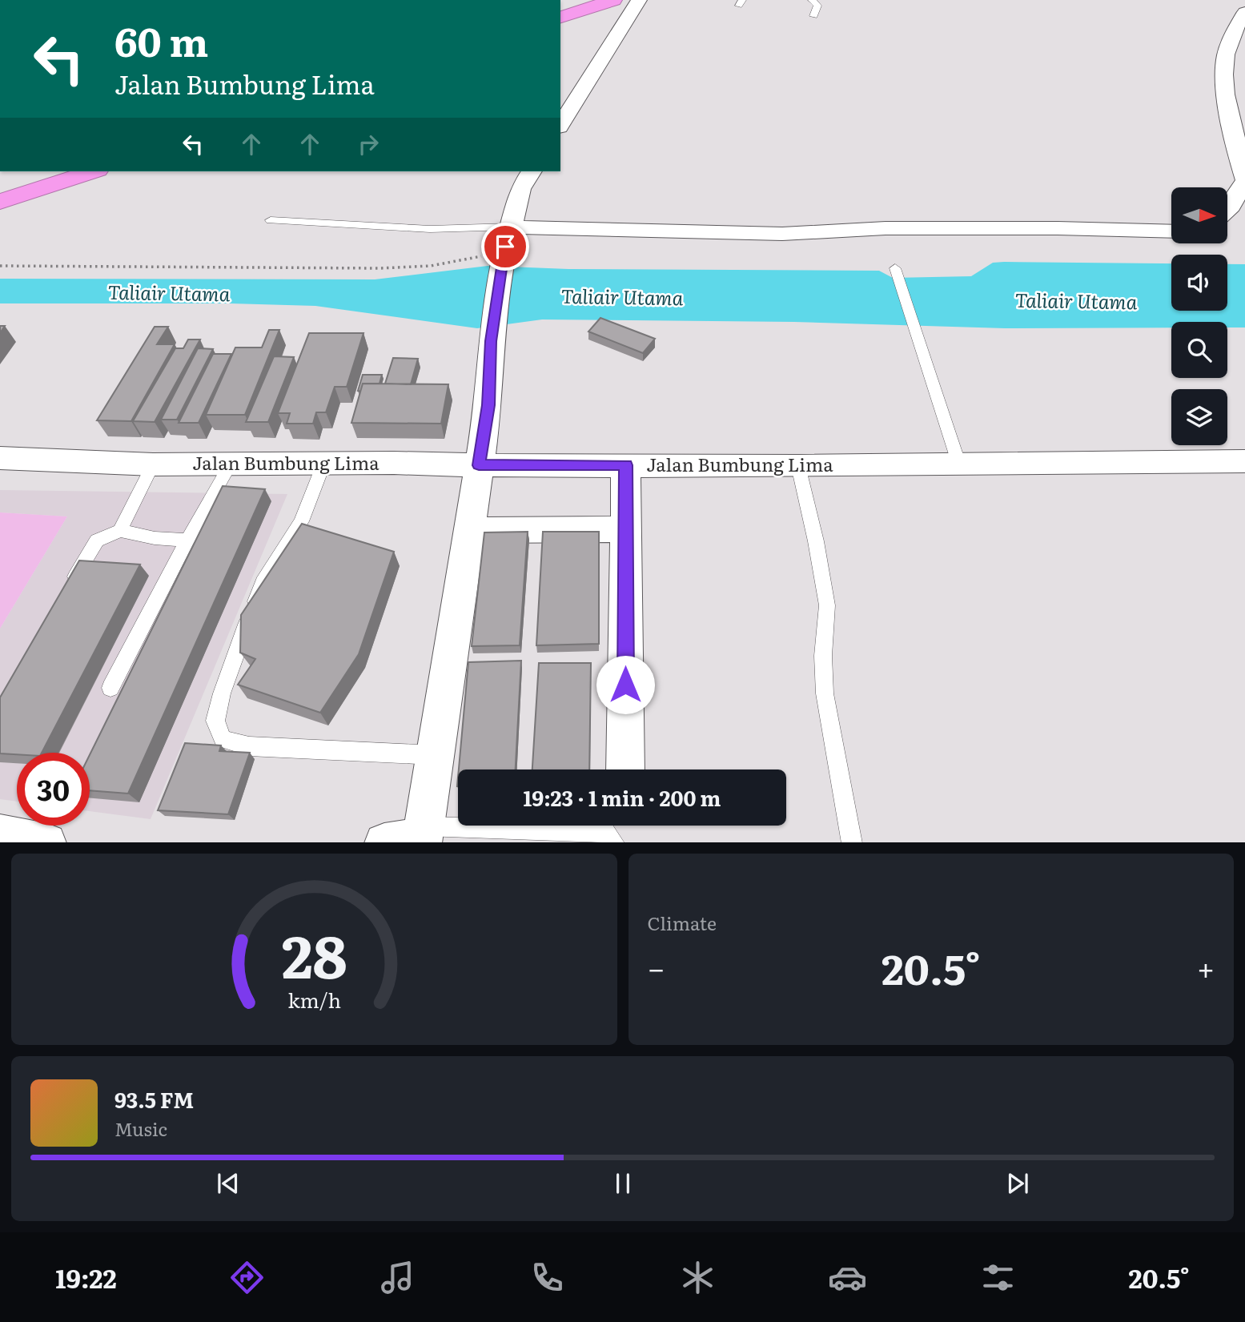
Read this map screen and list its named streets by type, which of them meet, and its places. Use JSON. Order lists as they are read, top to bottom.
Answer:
{
  "streets": {
    "street": ["Jalan Bumbung Lima"]
  },
  "water": ["Taliair Utama"],
  "north": "right",
  "page": {
    "turn": ["60 m", "Jalan Bumbung Lima"],
    "limit": "30",
    "trip": "19:23 · 1 min · 200 m",
    "tile": "Climate",
    "heat": ["−", "20.5°", "+"],
    "song": ["93.5 FM", "Music"],
    "tabs": ["19:22", "20.5°"],
    "gauge": ["28", "km/h"]
  }
}
